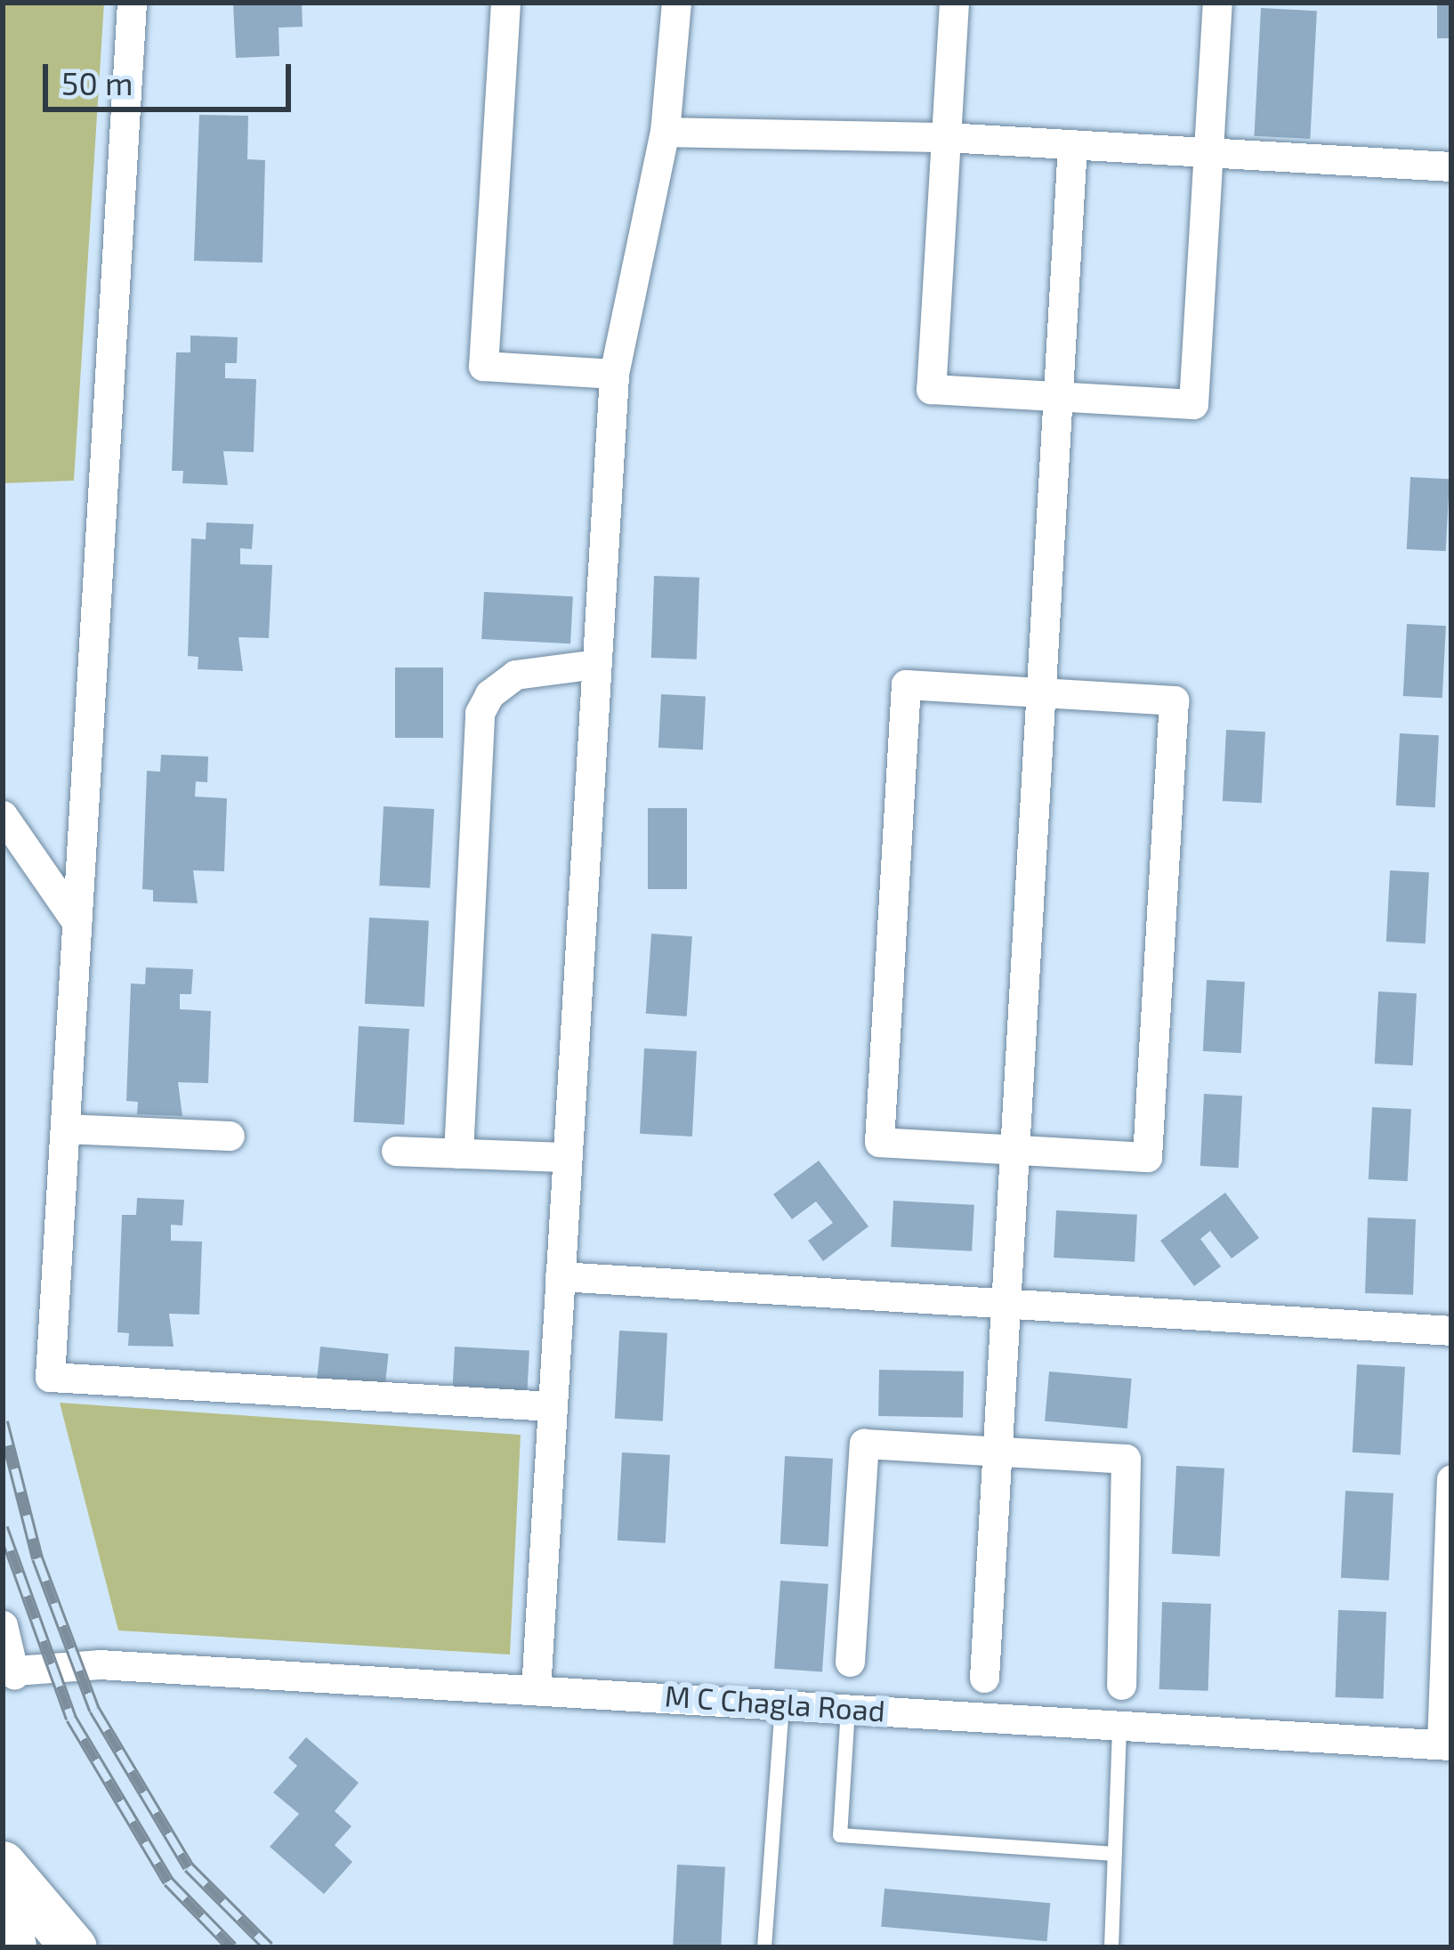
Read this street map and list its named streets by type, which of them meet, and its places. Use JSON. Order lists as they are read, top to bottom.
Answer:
{
  "streets": {
    "street": ["M C Chagla Road"]
  },
  "scale_bar": "50 m"
}
